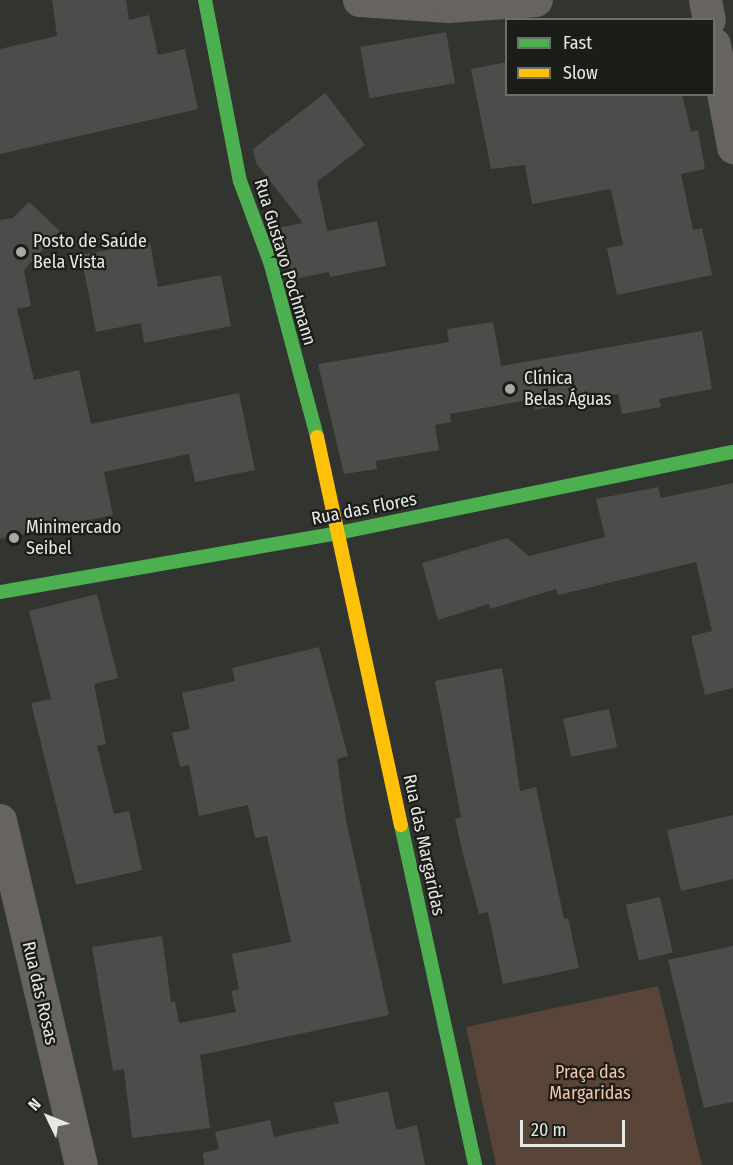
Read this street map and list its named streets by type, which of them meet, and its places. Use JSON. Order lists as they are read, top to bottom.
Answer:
{
  "streets": {
    "street": [
      "Rua Gustavo Pochmann",
      "Rua das Flores",
      "Rua das Margaridas",
      "Rua das Rosas"
    ]
  },
  "crossings": [
    ["Rua Gustavo Pochmann", "Rua das Flores"],
    ["Rua Gustavo Pochmann", "Rua das Margaridas"],
    ["Rua das Flores", "Rua das Margaridas"]
  ],
  "parks": ["Praça das Margaridas"],
  "places": ["Posto de Saúde Bela Vista", "Clínica Belas Águas", "Minimercado Seibel"],
  "legend": ["Fast", "Slow"],
  "scale_bar": "20 m",
  "north": "top left"
}
